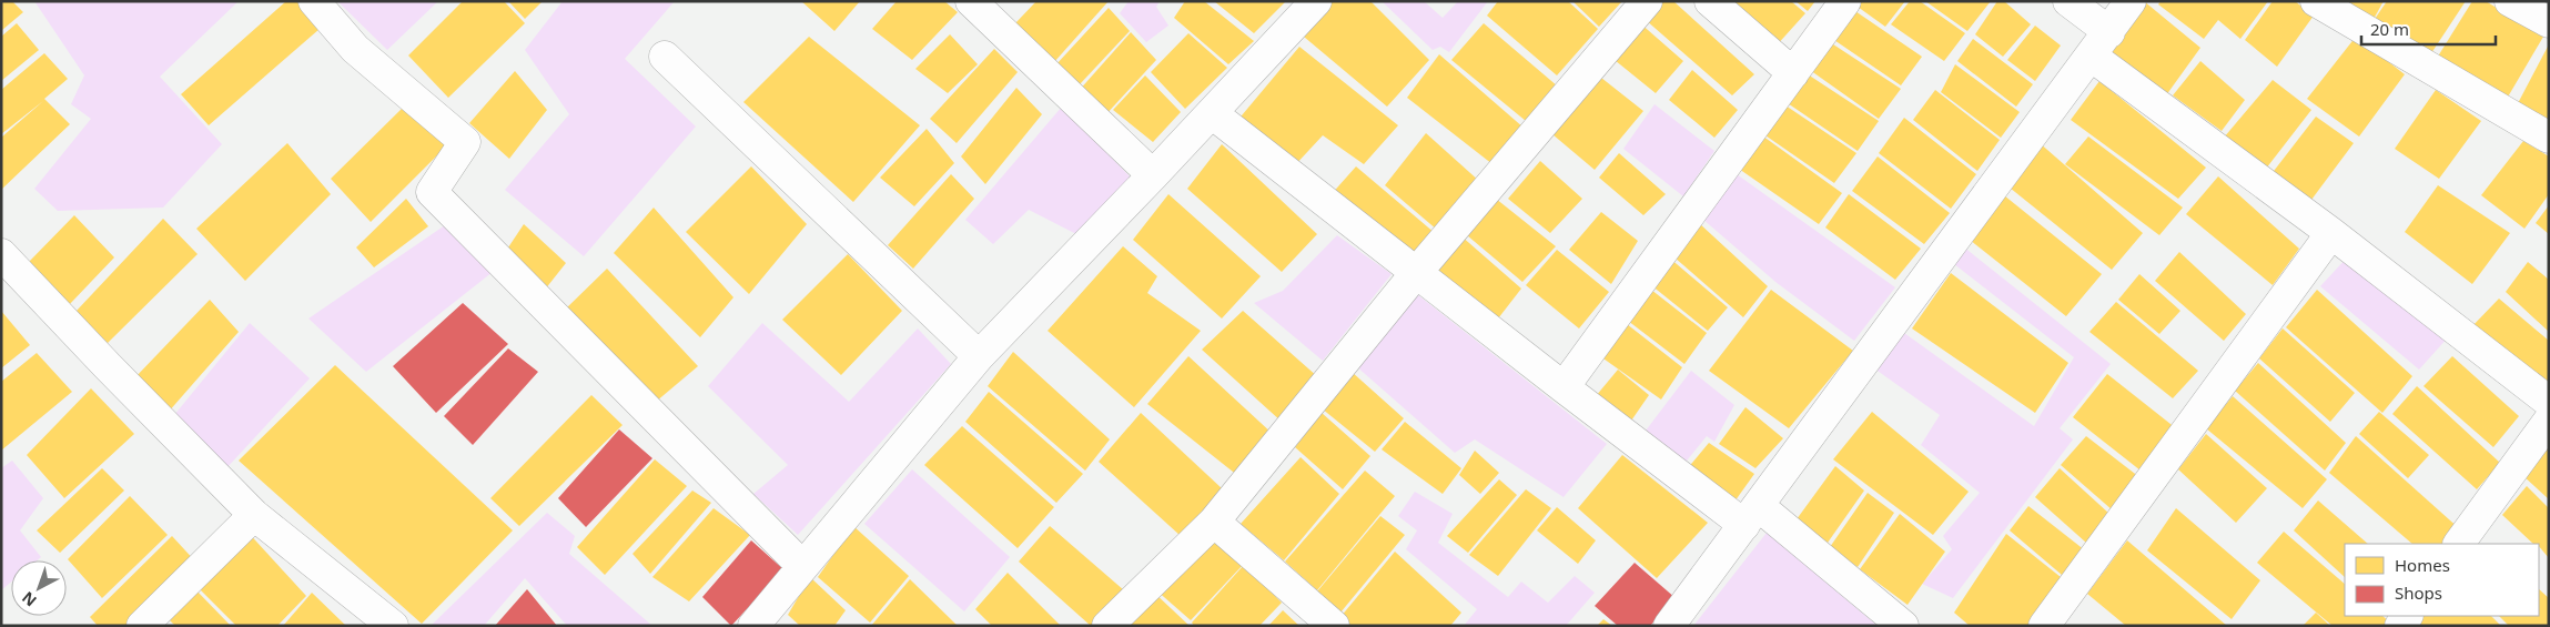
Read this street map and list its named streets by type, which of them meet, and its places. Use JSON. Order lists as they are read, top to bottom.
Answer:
{
  "legend": ["Homes", "Shops"],
  "scale_bar": "20 m",
  "north": "bottom left"
}
